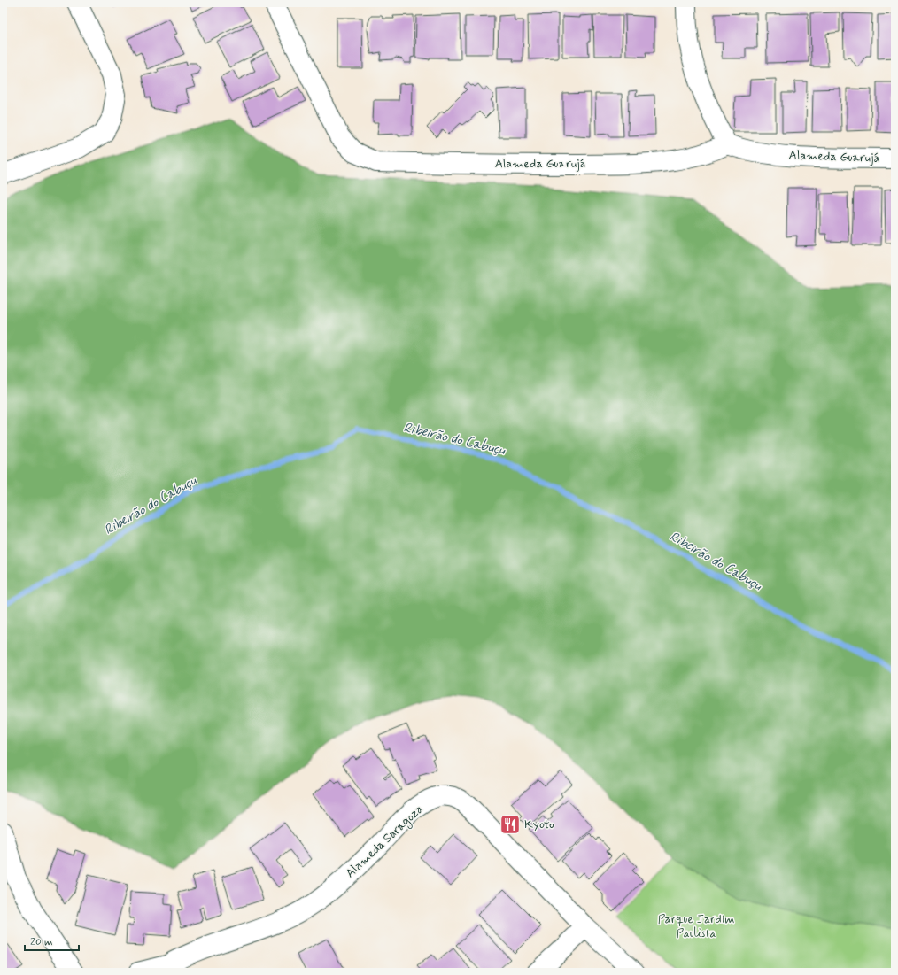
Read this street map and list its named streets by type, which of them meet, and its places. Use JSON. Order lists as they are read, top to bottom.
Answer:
{
  "streets": {
    "street": ["Alameda Guarujá", "Alameda Saragoza"]
  },
  "water": ["Ribeirão do Cabuçu"],
  "parks": ["Parque Jardim Paulista"],
  "places": {
    "restaurant": ["Kyoto"]
  },
  "scale_bar": "20 m"
}
